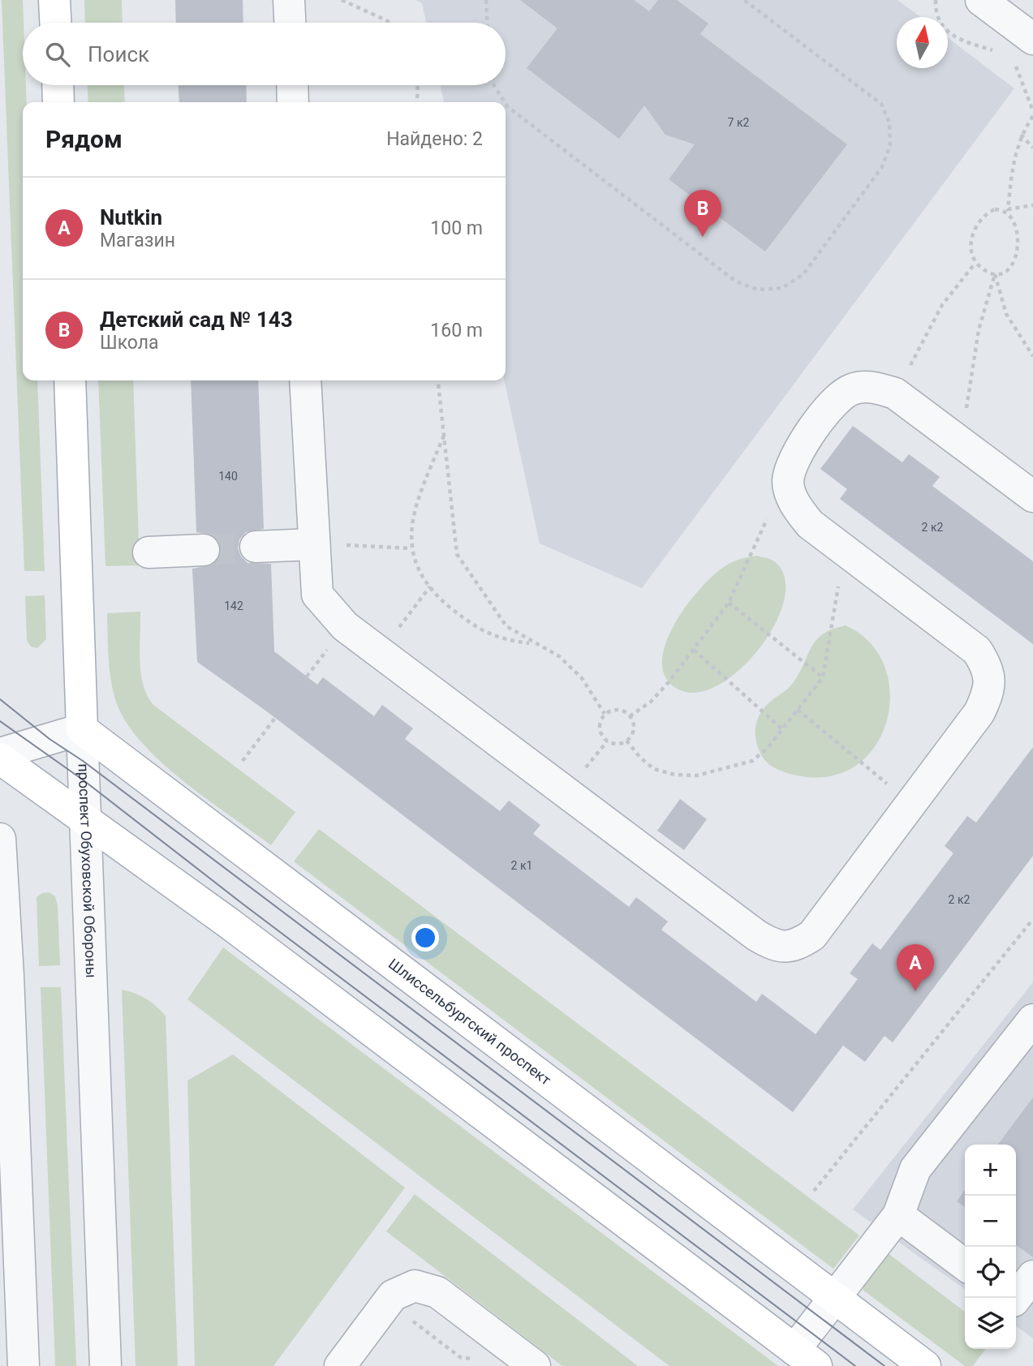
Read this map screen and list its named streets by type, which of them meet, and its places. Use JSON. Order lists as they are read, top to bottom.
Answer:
{
  "streets": {
    "main road": ["проспект Обуховской Обороны", "Шлиссельбургский проспект"]
  },
  "crossings": [
    ["проспект Обуховской Обороны", "Шлиссельбургский проспект"]
  ],
  "house_numbers": [
    "7 к2",
    "140",
    "2 к2",
    "142",
    "2 к1",
    "2 к2"
  ],
  "north": "top",
  "page": {
    "search": "Поиск",
    "heading": ["Рядом", "Найдено: 2"],
    "list": [
      {
        "mark": "A",
        "name": "Nutkin",
        "note": "Магазин",
        "value": "100 m"
      },
      {
        "mark": "B",
        "name": "Детский сад № 143",
        "note": "Школа",
        "value": "160 m"
      }
    ],
    "pins": ["B", "A"],
    "map_buttons": ["+", "−"]
  }
}
